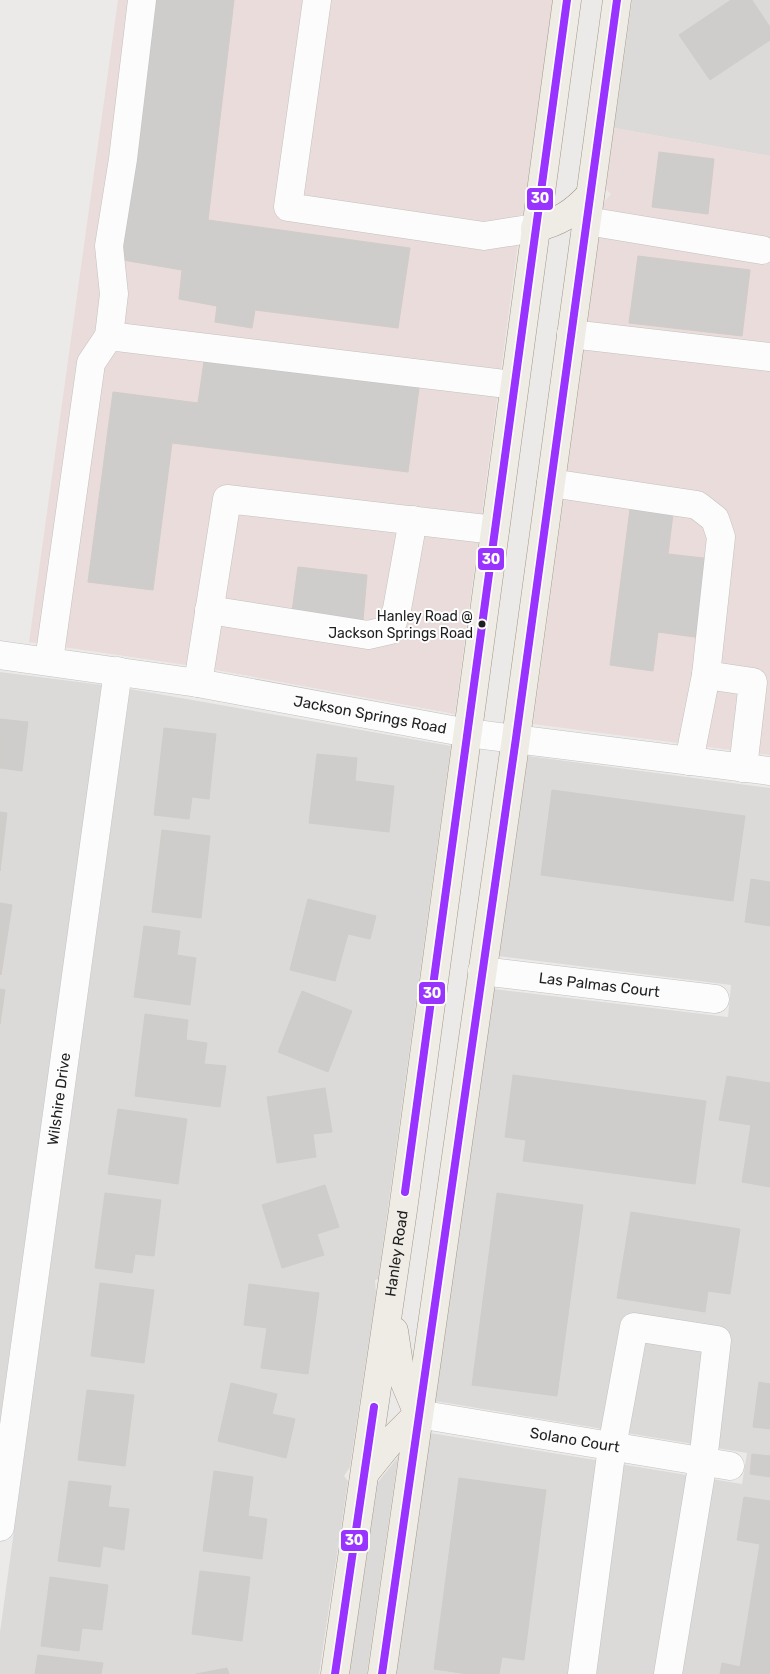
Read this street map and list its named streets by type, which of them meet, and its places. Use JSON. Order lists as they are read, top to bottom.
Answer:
{
  "streets": {
    "main road": ["Hanley Road"],
    "street": [
      "Jackson Springs Road",
      "Las Palmas Court",
      "Wilshire Drive",
      "Solano Court"
    ]
  },
  "crossings": [
    ["Jackson Springs Road", "Wilshire Drive"],
    ["Jackson Springs Road", "Hanley Road"]
  ],
  "places": ["Hanley Road @ Jackson Springs Road"],
  "lines": ["transit line 30"]
}
